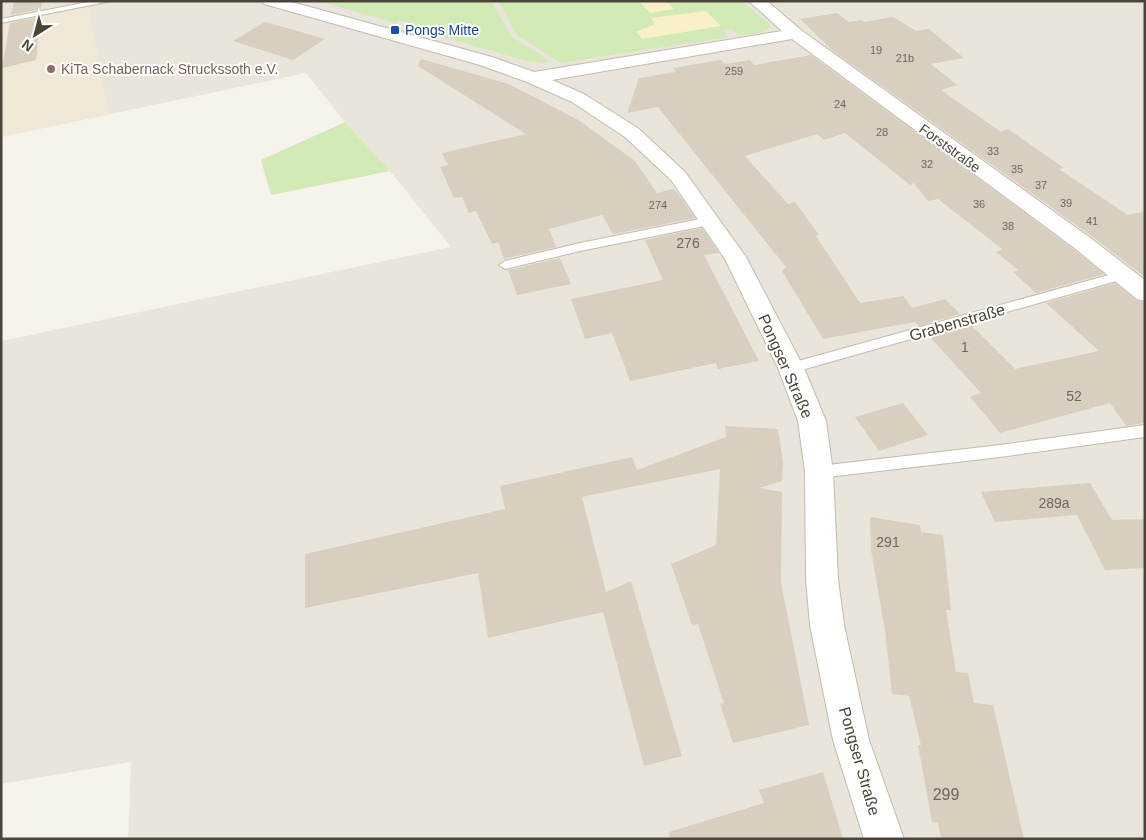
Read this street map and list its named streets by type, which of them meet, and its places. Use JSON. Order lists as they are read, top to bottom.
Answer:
{
  "streets": {
    "street": ["Forststraße", "Pongser Straße"],
    "lane": ["Grabenstraße"]
  },
  "crossings": [
    ["Forststraße", "Grabenstraße"],
    ["Forststraße", "Pongser Straße"],
    ["Grabenstraße", "Pongser Straße"]
  ],
  "places": {
    "transit": ["Pongs Mitte"],
    "other": ["KiTa Schabernack Struckssoth e.V."]
  },
  "house_numbers": [
    "19",
    "21b",
    "259",
    "24",
    "28",
    "33",
    "32",
    "35",
    "37",
    "39",
    "36",
    "274",
    "41",
    "38",
    "276",
    "1",
    "52",
    "289a",
    "291",
    "299"
  ],
  "north": "bottom left"
}
